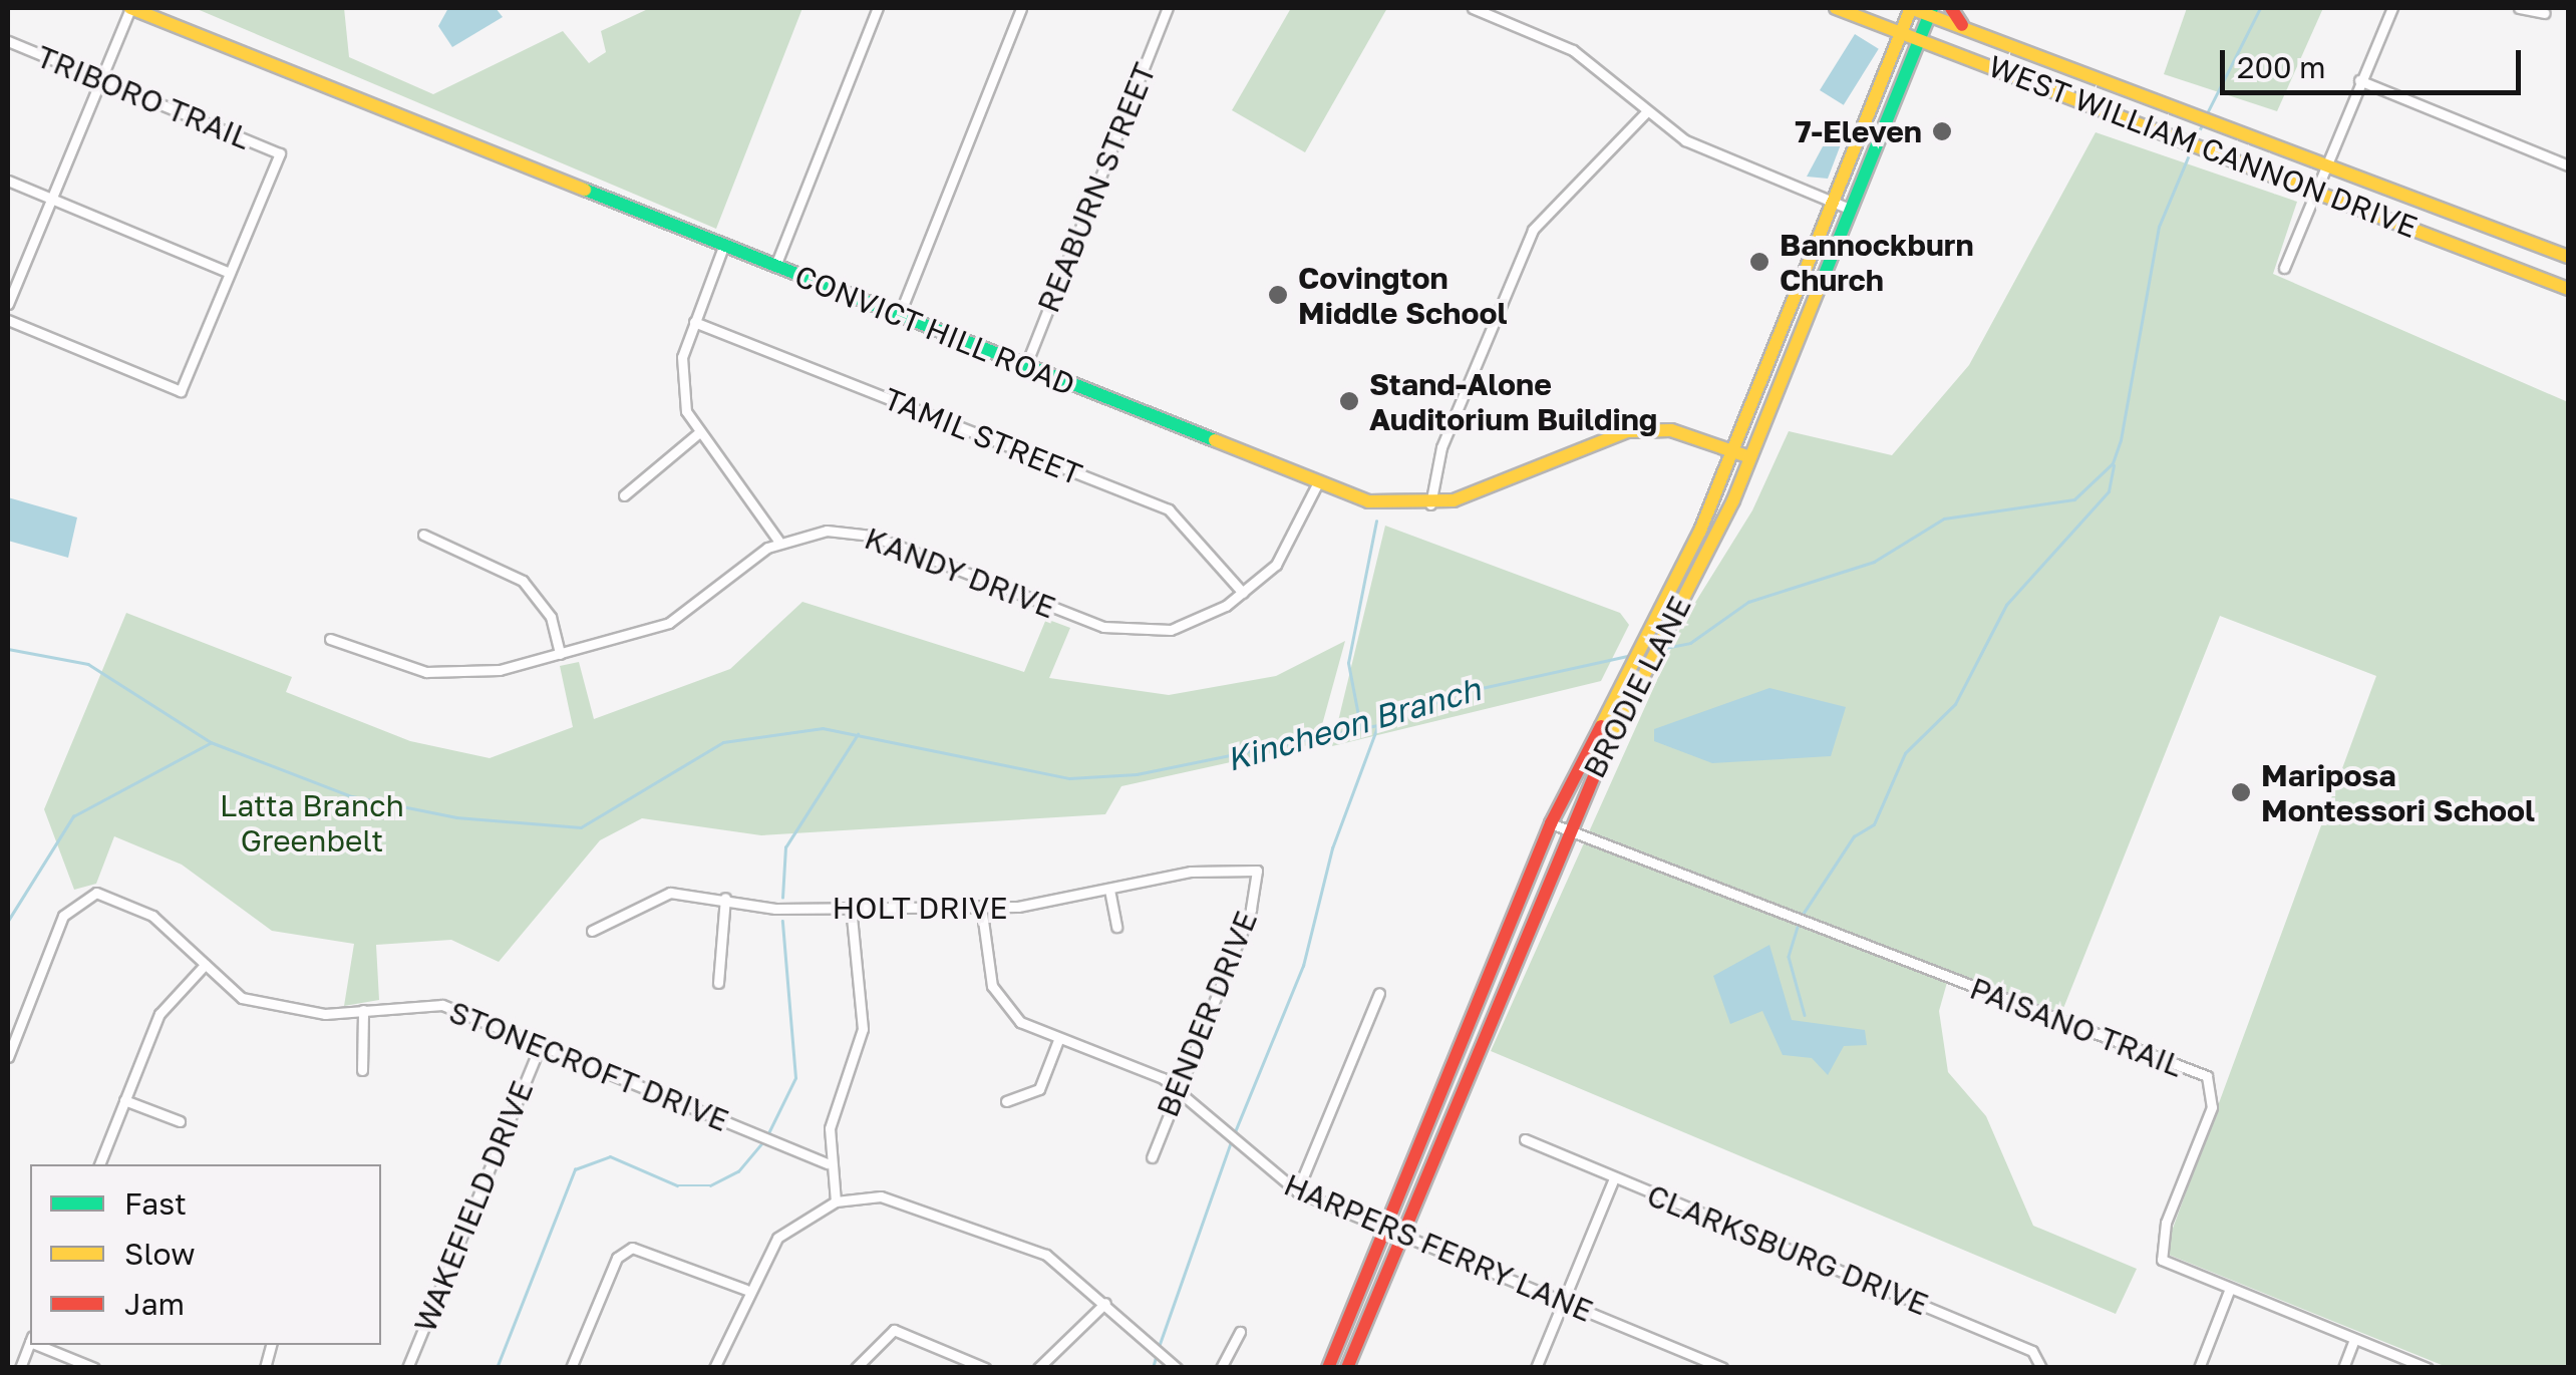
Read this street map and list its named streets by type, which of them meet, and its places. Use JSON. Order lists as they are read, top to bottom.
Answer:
{
  "streets": {
    "main road": ["WEST WILLIAM CANNON DRIVE", "CONVICT HILL ROAD", "BRODIE LANE"],
    "street": [
      "TRIBORO TRAIL",
      "REABURN STREET",
      "TAMIL STREET",
      "KANDY DRIVE",
      "HOLT DRIVE",
      "BENDER DRIVE",
      "PAISANO TRAIL",
      "STONECROFT DRIVE",
      "WAKEFIELD DRIVE",
      "HARPERS FERRY LANE",
      "CLARKSBURG DRIVE"
    ]
  },
  "crossings": [
    ["WEST WILLIAM CANNON DRIVE", "BRODIE LANE"],
    ["REABURN STREET", "CONVICT HILL ROAD"],
    ["CONVICT HILL ROAD", "KANDY DRIVE"],
    ["CONVICT HILL ROAD", "BRODIE LANE"],
    ["TAMIL STREET", "KANDY DRIVE"],
    ["BRODIE LANE", "PAISANO TRAIL"],
    ["BRODIE LANE", "HARPERS FERRY LANE"],
    ["HOLT DRIVE", "BENDER DRIVE"],
    ["HOLT DRIVE", "HARPERS FERRY LANE"],
    ["BENDER DRIVE", "HARPERS FERRY LANE"],
    ["STONECROFT DRIVE", "WAKEFIELD DRIVE"]
  ],
  "water": ["Kincheon Branch"],
  "parks": ["Latta Branch Greenbelt"],
  "places": [
    "7-Eleven",
    "Bannockburn Church",
    "Covington Middle School",
    "Stand-Alone Auditorium Building",
    "Mariposa Montessori School"
  ],
  "legend": ["Fast", "Slow", "Jam"],
  "scale_bar": "200 m"
}
